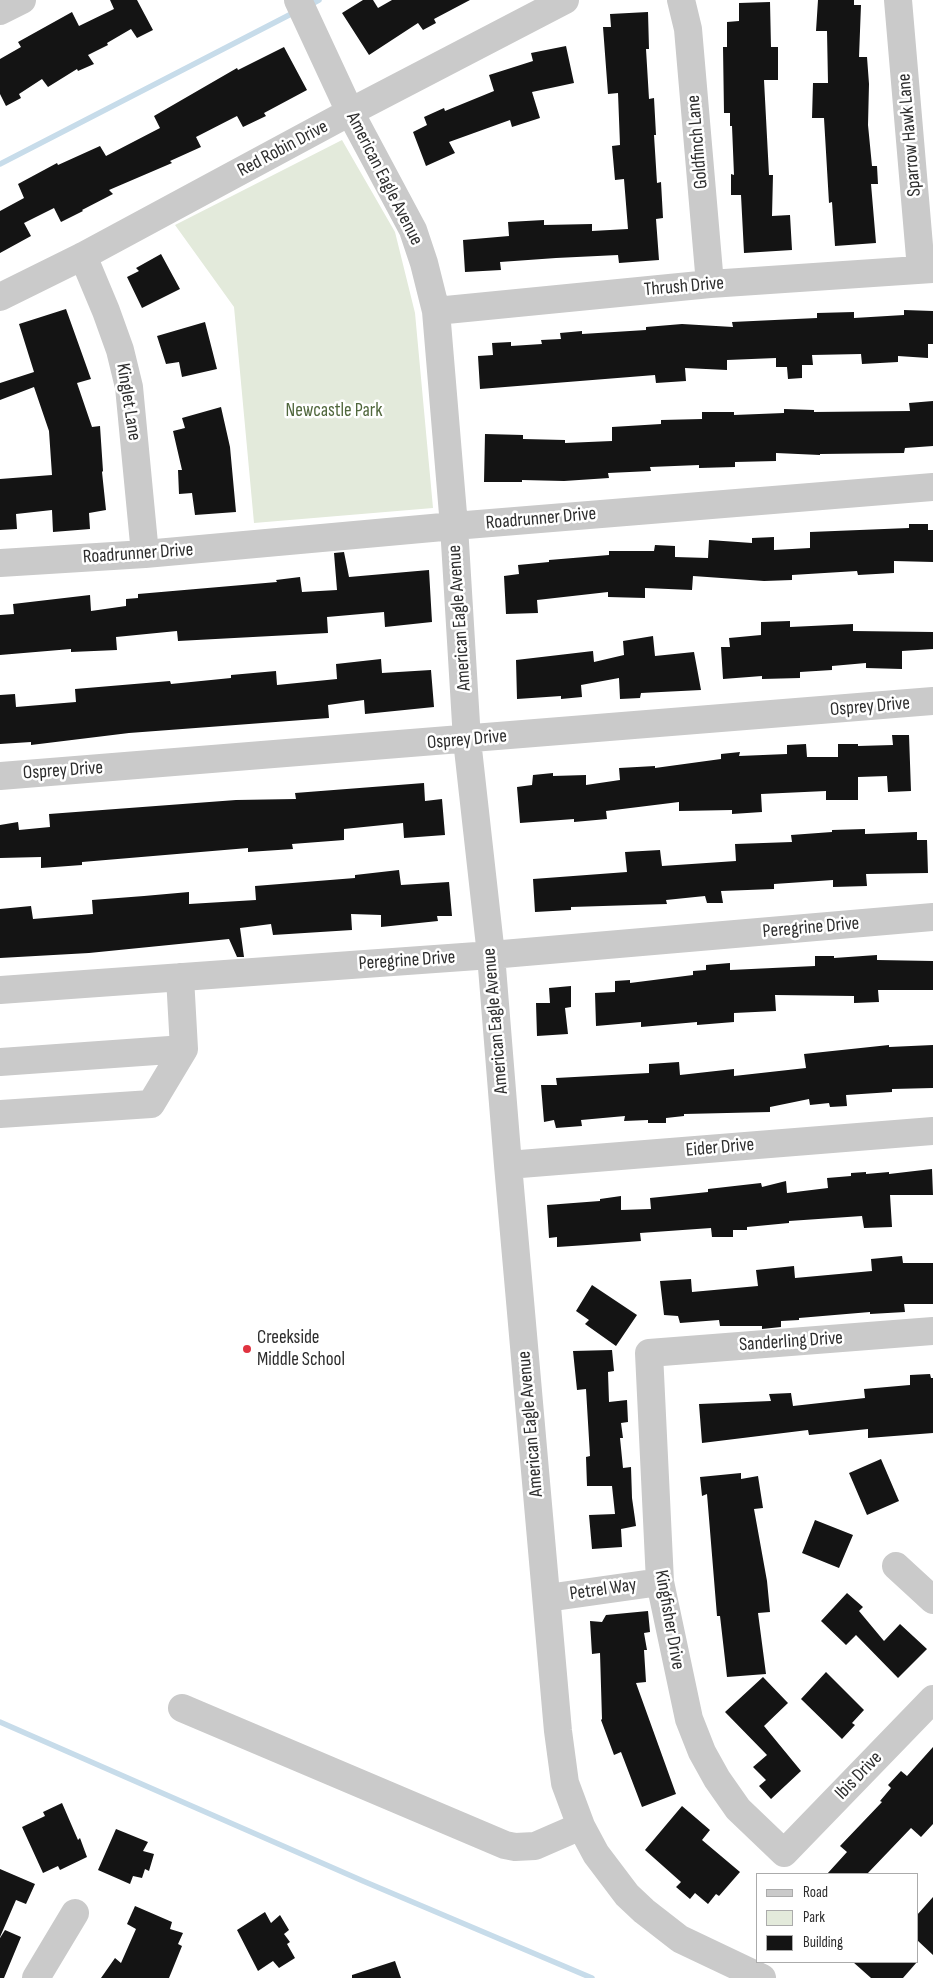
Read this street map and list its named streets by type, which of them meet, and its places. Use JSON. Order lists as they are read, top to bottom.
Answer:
{
  "streets": {
    "street": [
      "Sparrow Hawk Lane",
      "Goldfinch Lane",
      "Red Robin Drive",
      "American Eagle Avenue",
      "Thrush Drive",
      "Kinglet Lane",
      "Roadrunner Drive",
      "Osprey Drive",
      "Peregrine Drive",
      "Eider Drive",
      "Sanderling Drive",
      "Petrel Way",
      "Kingfisher Drive",
      "Ibis Drive"
    ]
  },
  "crossings": [
    ["Sparrow Hawk Lane", "Thrush Drive"],
    ["Goldfinch Lane", "Thrush Drive"],
    ["Red Robin Drive", "American Eagle Avenue"],
    ["Red Robin Drive", "Kinglet Lane"],
    ["American Eagle Avenue", "Thrush Drive"],
    ["American Eagle Avenue", "Roadrunner Drive"],
    ["American Eagle Avenue", "Osprey Drive"],
    ["American Eagle Avenue", "Peregrine Drive"],
    ["American Eagle Avenue", "Eider Drive"],
    ["American Eagle Avenue", "Petrel Way"],
    ["Kinglet Lane", "Roadrunner Drive"],
    ["Sanderling Drive", "Kingfisher Drive"],
    ["Petrel Way", "Kingfisher Drive"],
    ["Kingfisher Drive", "Ibis Drive"]
  ],
  "parks": ["Newcastle Park"],
  "places": ["Creekside Middle School"],
  "legend": ["Road", "Park", "Building"]
}
